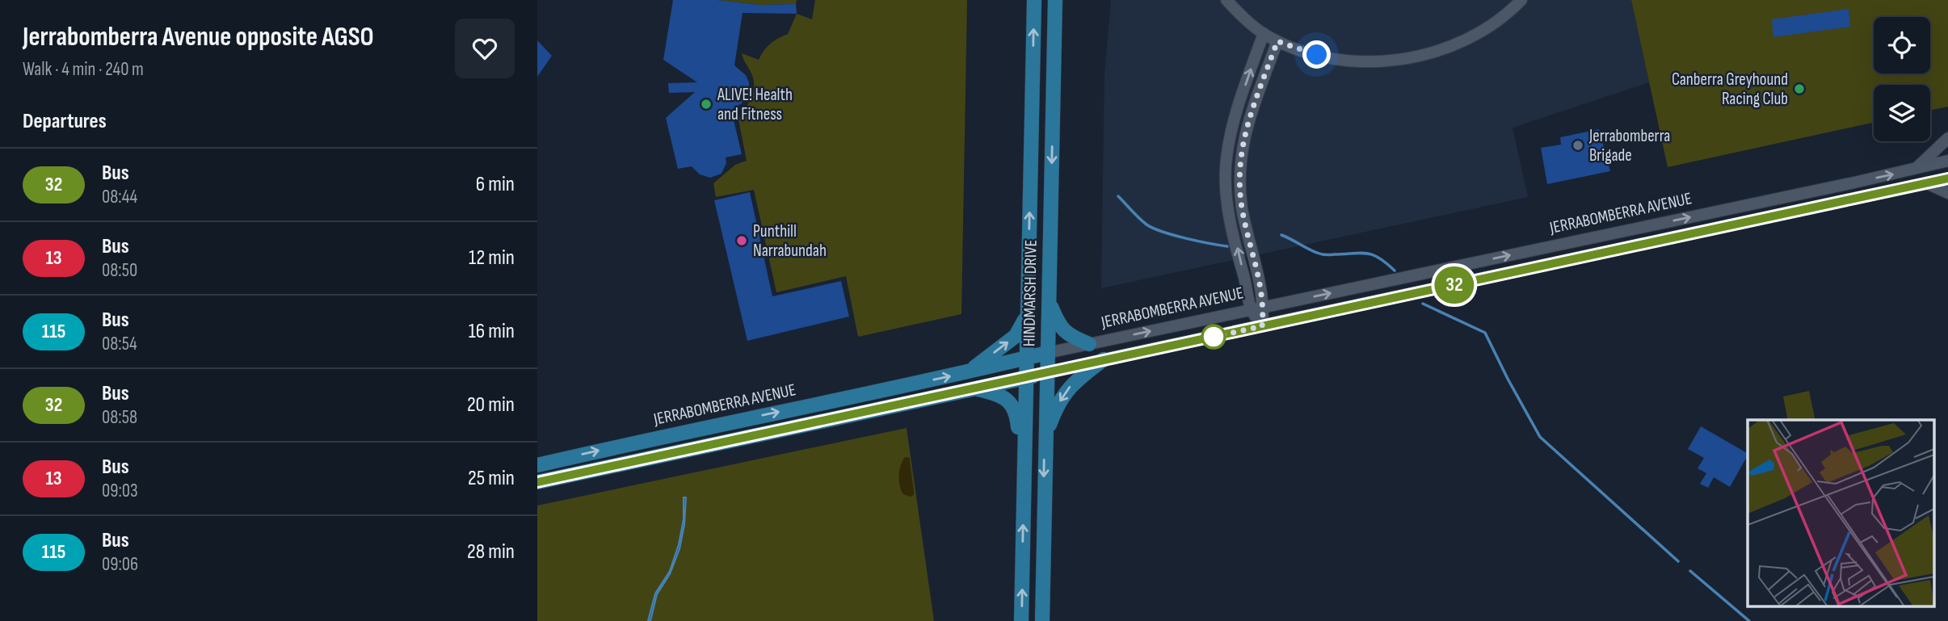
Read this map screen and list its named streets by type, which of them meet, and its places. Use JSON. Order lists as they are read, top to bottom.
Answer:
{
  "streets": {
    "main road": ["JERRABOMBERRA AVENUE", "HINDMARSH DRIVE"]
  },
  "crossings": [
    ["JERRABOMBERRA AVENUE", "HINDMARSH DRIVE"]
  ],
  "places": [
    "Canberra Greyhound Racing Club",
    "ALIVE! Health and Fitness",
    "Jerrabomberra Brigade",
    "Punthill Narrabundah"
  ],
  "lines": ["bus line 32"],
  "page": {
    "heading": [
      ["Jerrabomberra Avenue opposite AGSO", "Walk · 4 min · 240 m"],
      "Departures"
    ],
    "on_map": "32",
    "list": [
      {
        "mark": "32",
        "name": "Bus",
        "note": "08:44",
        "value": "6 min"
      },
      {
        "mark": "13",
        "name": "Bus",
        "note": "08:50",
        "value": "12 min"
      },
      {
        "mark": "115",
        "name": "Bus",
        "note": "08:54",
        "value": "16 min"
      },
      {
        "mark": "32",
        "name": "Bus",
        "note": "08:58",
        "value": "20 min"
      },
      {
        "mark": "13",
        "name": "Bus",
        "note": "09:03",
        "value": "25 min"
      },
      {
        "mark": "115",
        "name": "Bus",
        "note": "09:06",
        "value": "28 min"
      }
    ]
  }
}
